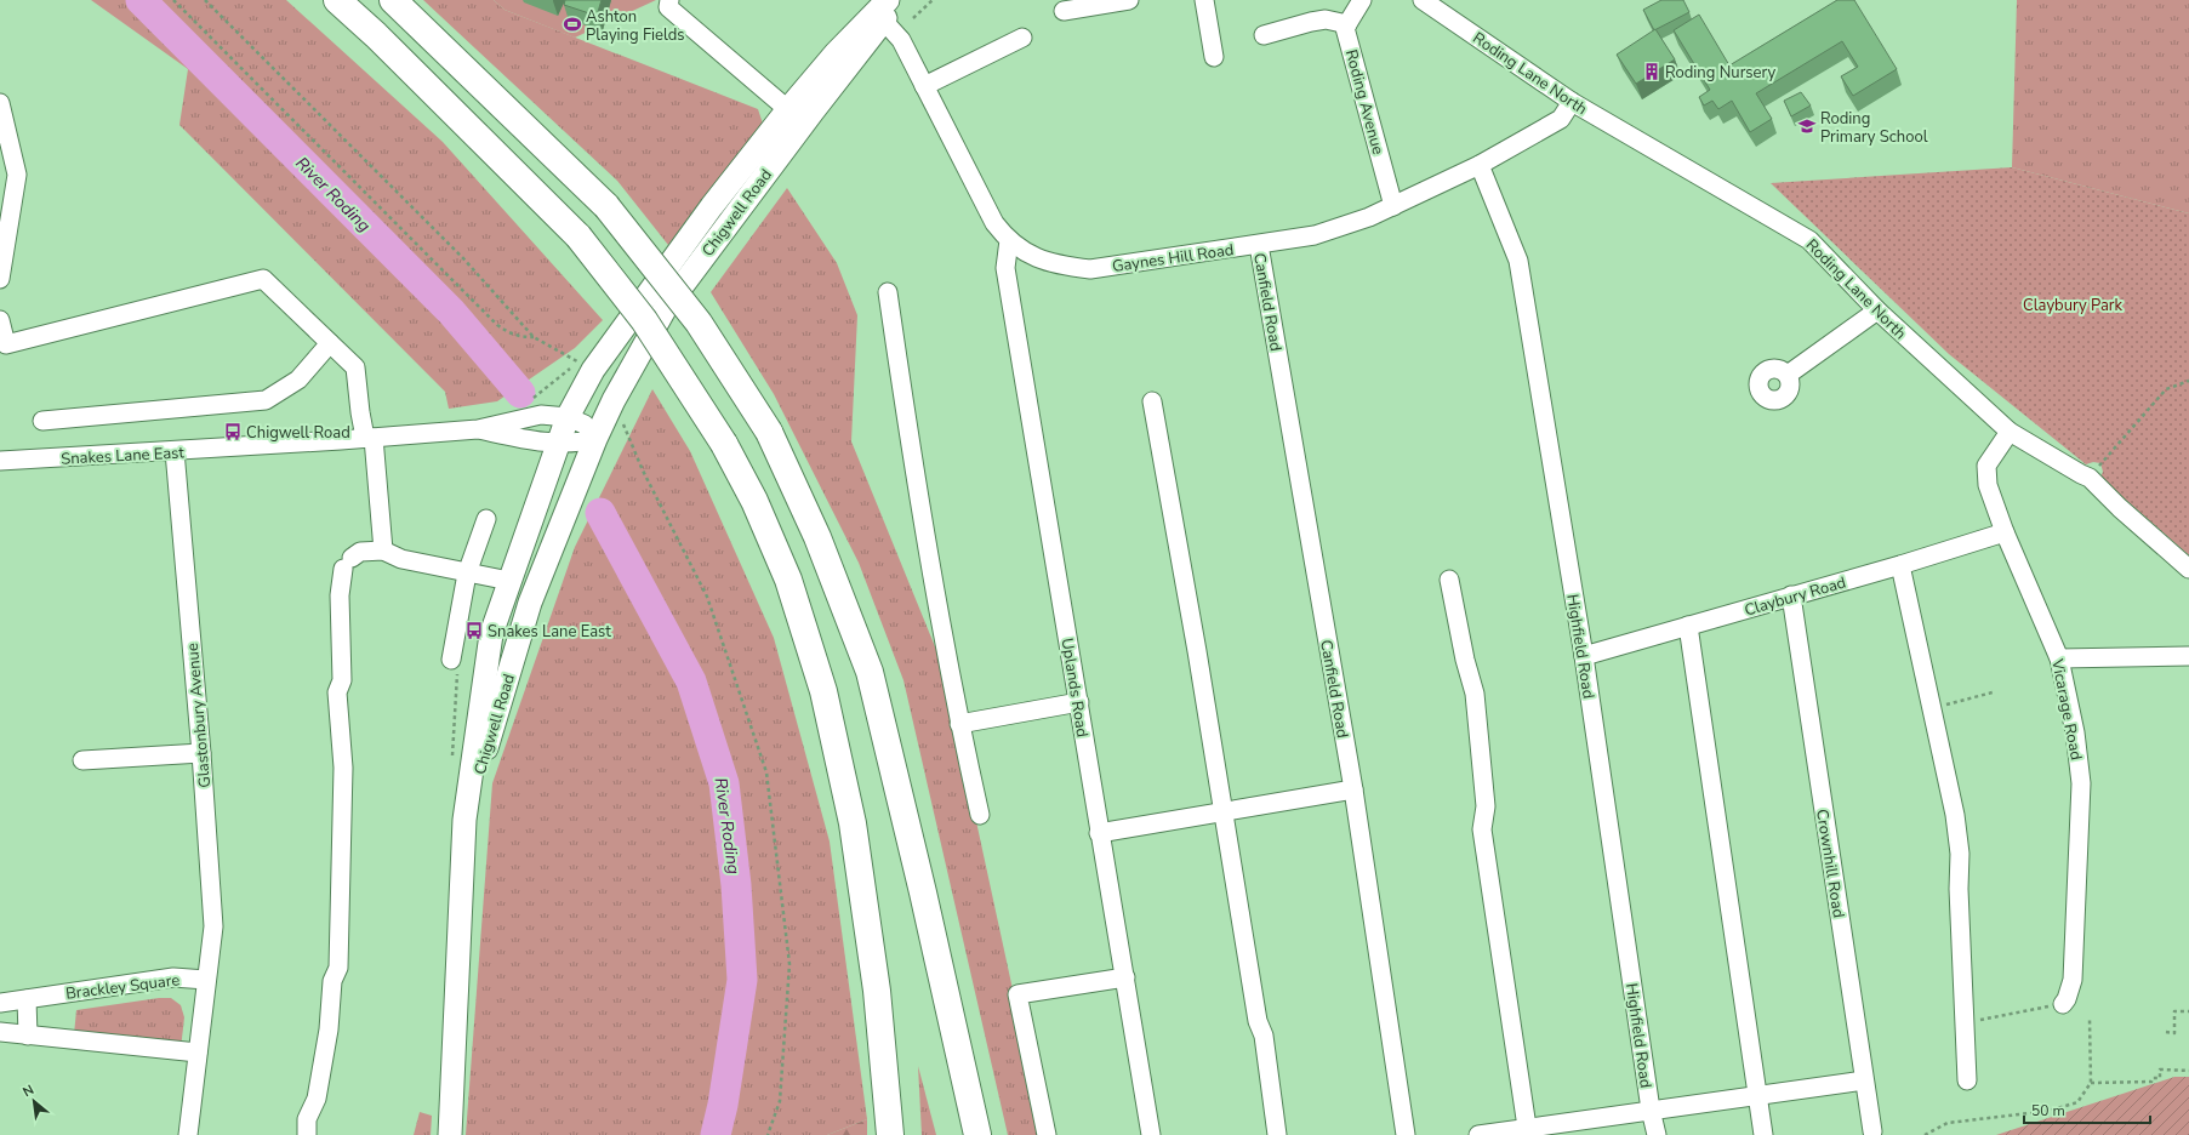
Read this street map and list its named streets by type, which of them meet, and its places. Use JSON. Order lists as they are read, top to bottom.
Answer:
{
  "streets": {
    "main road": ["Chigwell Road"],
    "street": [
      "Roding Lane North",
      "Roding Avenue",
      "Gaynes Hill Road",
      "Canfield Road",
      "Snakes Lane East",
      "Claybury Road",
      "Highfield Road",
      "Uplands Road",
      "Vicarage Road",
      "Glastonbury Avenue",
      "Crownhill Road",
      "Brackley Square"
    ]
  },
  "crossings": [
    ["Roding Lane North", "Gaynes Hill Road"],
    ["Roding Lane North", "Vicarage Road"],
    ["Roding Avenue", "Gaynes Hill Road"],
    ["Chigwell Road", "Gaynes Hill Road"],
    ["Chigwell Road", "Snakes Lane East"],
    ["Gaynes Hill Road", "Canfield Road"],
    ["Gaynes Hill Road", "Highfield Road"],
    ["Gaynes Hill Road", "Uplands Road"],
    ["Snakes Lane East", "Glastonbury Avenue"],
    ["Claybury Road", "Highfield Road"],
    ["Claybury Road", "Vicarage Road"],
    ["Claybury Road", "Crownhill Road"],
    ["Glastonbury Avenue", "Brackley Square"]
  ],
  "water": ["River Roding"],
  "parks": ["Claybury Park"],
  "places": {
    "sports": ["Ashton Playing Fields"],
    "building": ["Roding Nursery"],
    "school or university": ["Roding Primary School"],
    "bus stop": ["Chigwell Road", "Snakes Lane East"]
  },
  "scale_bar": "50 m",
  "north": "top left"
}
